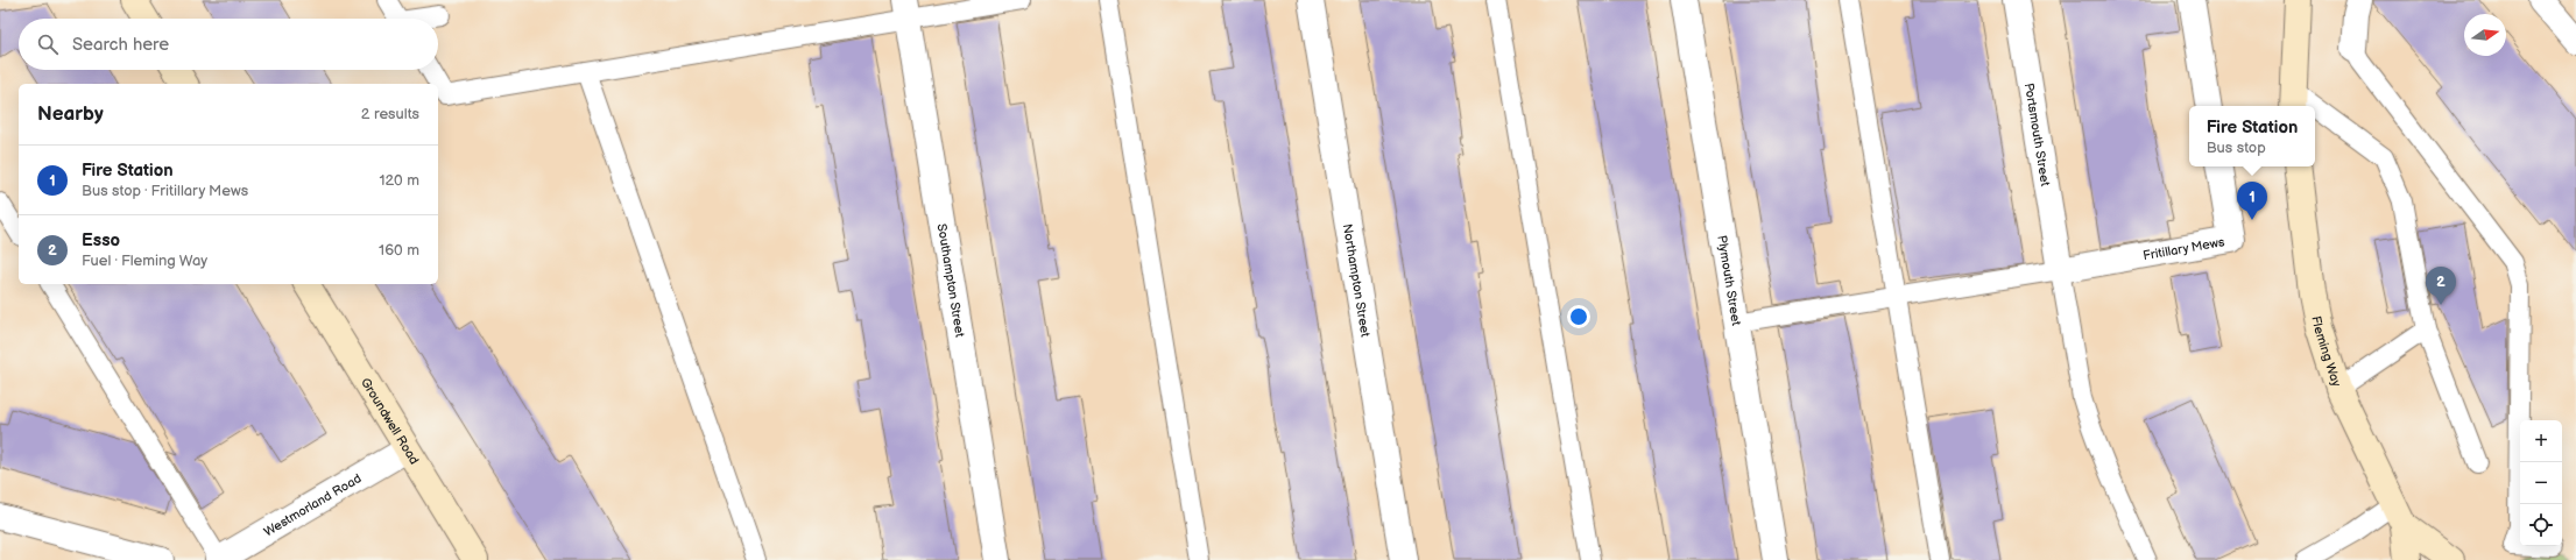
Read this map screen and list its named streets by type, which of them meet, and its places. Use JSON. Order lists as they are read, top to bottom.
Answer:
{
  "streets": {
    "street": [
      "Portsmouth Street",
      "Fritillary Mews",
      "Southampton Street",
      "Northampton Street",
      "Plymouth Street",
      "Fleming Way",
      "Groundwell Road",
      "Westmorland Road"
    ]
  },
  "crossings": [
    ["Portsmouth Street", "Fritillary Mews"],
    ["Groundwell Road", "Westmorland Road"]
  ],
  "north": "right",
  "page": {
    "search": "Search here",
    "heading": ["Nearby", "2 results"],
    "popup": ["Fire Station", "Bus stop"],
    "list": [
      {
        "mark": "1",
        "name": "Fire Station",
        "note": "Bus stop · Fritillary Mews",
        "value": "120 m"
      },
      {
        "mark": "2",
        "name": "Esso",
        "note": "Fuel · Fleming Way",
        "value": "160 m"
      }
    ],
    "pins": ["1", "2"],
    "map_buttons": ["+", "−"]
  }
}
